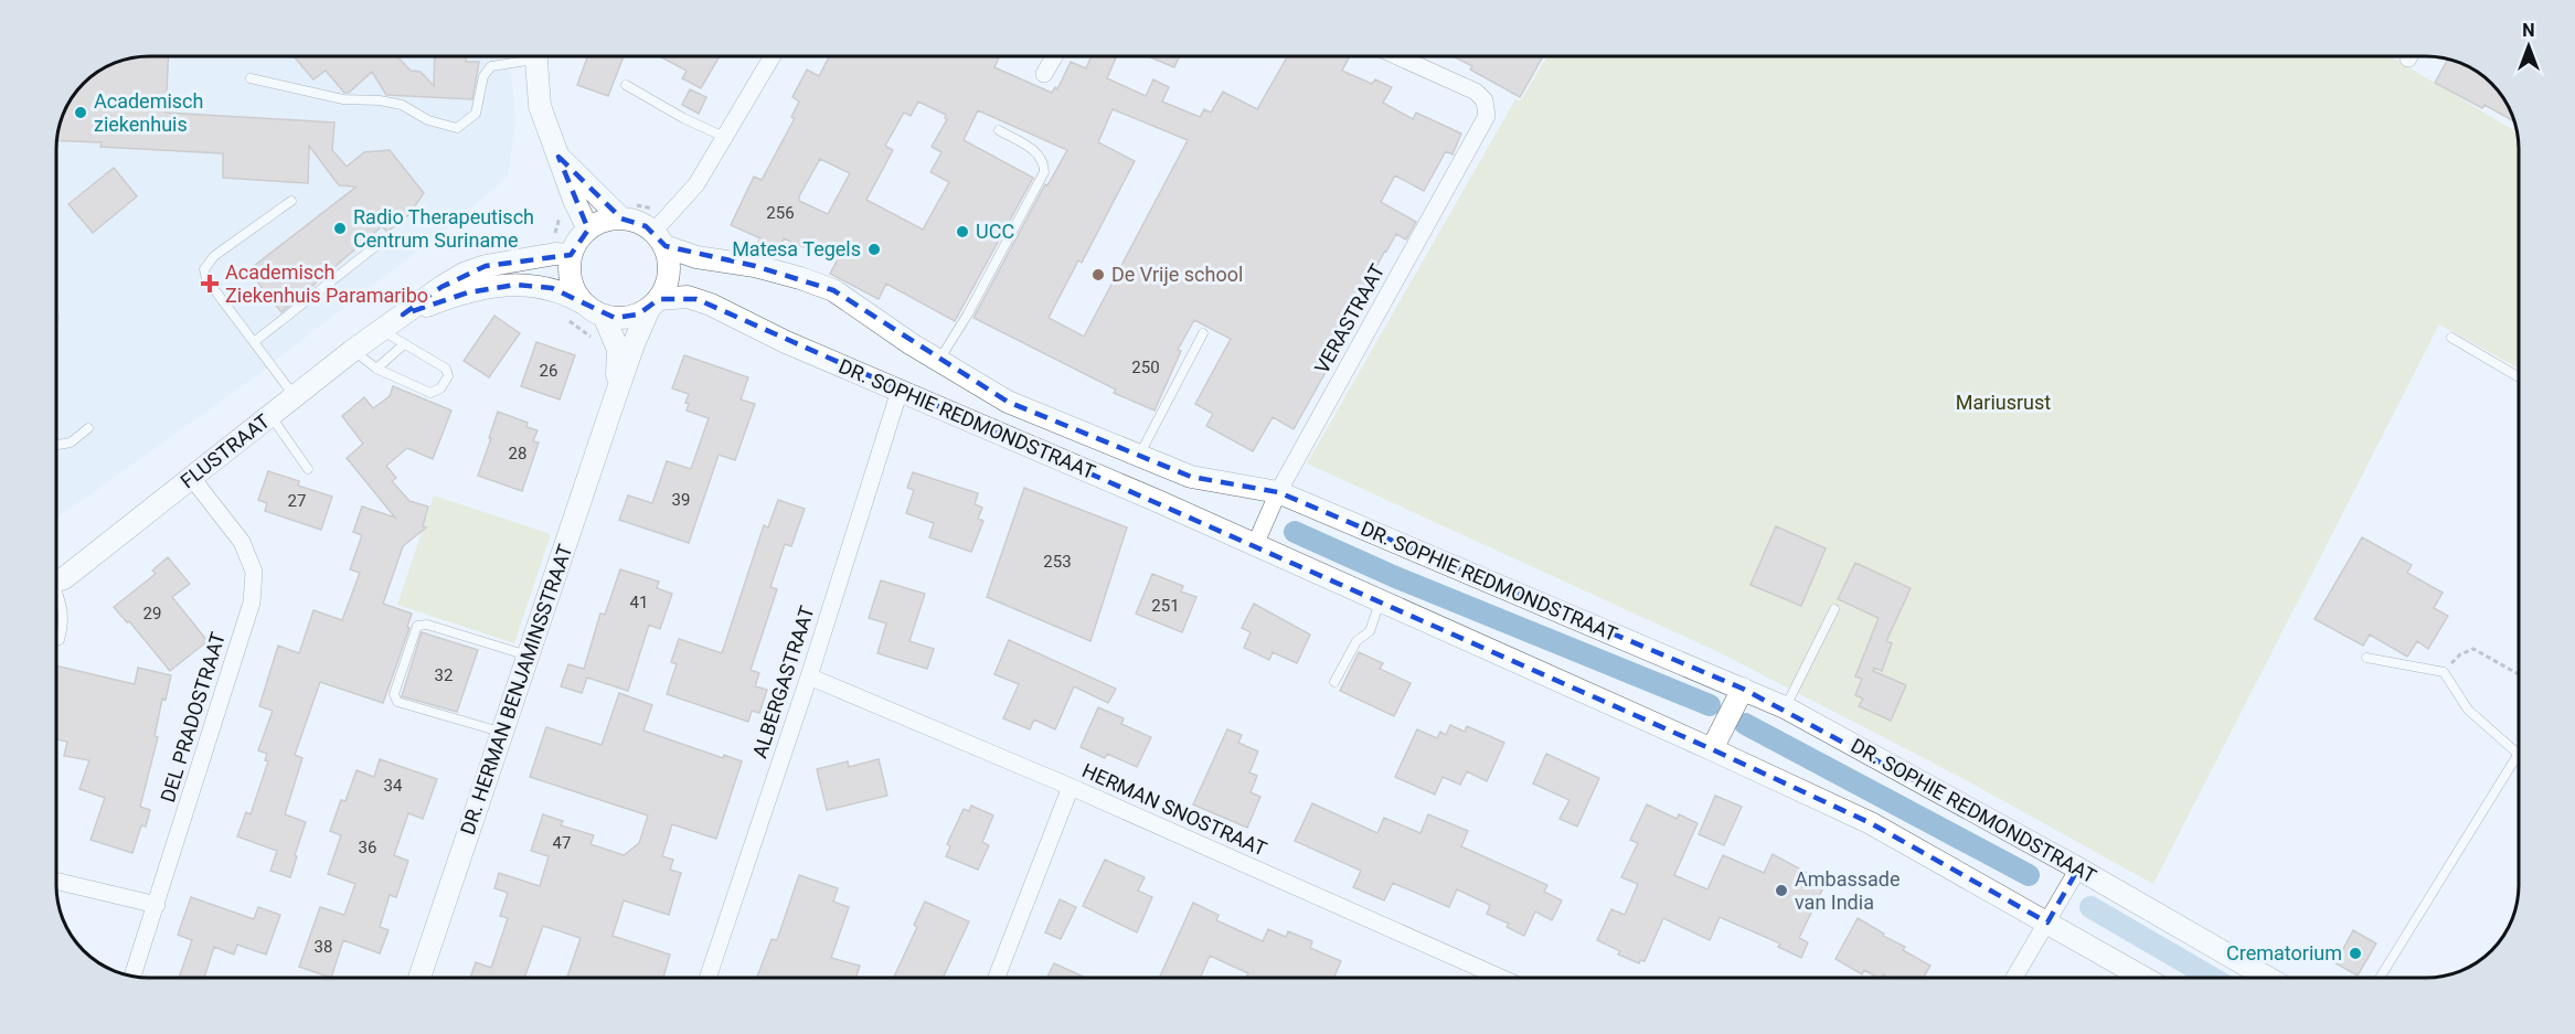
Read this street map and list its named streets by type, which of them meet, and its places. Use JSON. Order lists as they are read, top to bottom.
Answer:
{
  "streets": {
    "street": [
      "VERASTRAAT",
      "DR. SOPHIE REDMONDSTRAAT",
      "FLUSTRAAT",
      "ALBERGASTRAAT",
      "DR. HERMAN BENJAMINSSTRAAT",
      "DEL PRADOSTRAAT",
      "HERMAN SNOSTRAAT"
    ]
  },
  "crossings": [
    ["VERASTRAAT", "DR. SOPHIE REDMONDSTRAAT"],
    ["DR. SOPHIE REDMONDSTRAAT", "FLUSTRAAT"],
    ["DR. SOPHIE REDMONDSTRAAT", "ALBERGASTRAAT"],
    ["DR. SOPHIE REDMONDSTRAAT", "DR. HERMAN BENJAMINSSTRAAT"],
    ["FLUSTRAAT", "DR. HERMAN BENJAMINSSTRAAT"],
    ["FLUSTRAAT", "DEL PRADOSTRAAT"],
    ["ALBERGASTRAAT", "HERMAN SNOSTRAAT"]
  ],
  "parks": ["Mariusrust"],
  "places": {
    "other": [
      "Academisch ziekenhuis",
      "Radio Therapeutisch Centrum Suriname",
      "UCC",
      "Matesa Tegels",
      "De Vrije school",
      "Ambassade van India",
      "Crematorium"
    ],
    "health": ["Academisch Ziekenhuis Paramaribo"]
  },
  "house_numbers": [
    "256",
    "250",
    "26",
    "28",
    "39",
    "27",
    "253",
    "41",
    "251",
    "29",
    "32",
    "34",
    "47",
    "36",
    "38"
  ],
  "north": "top"
}
